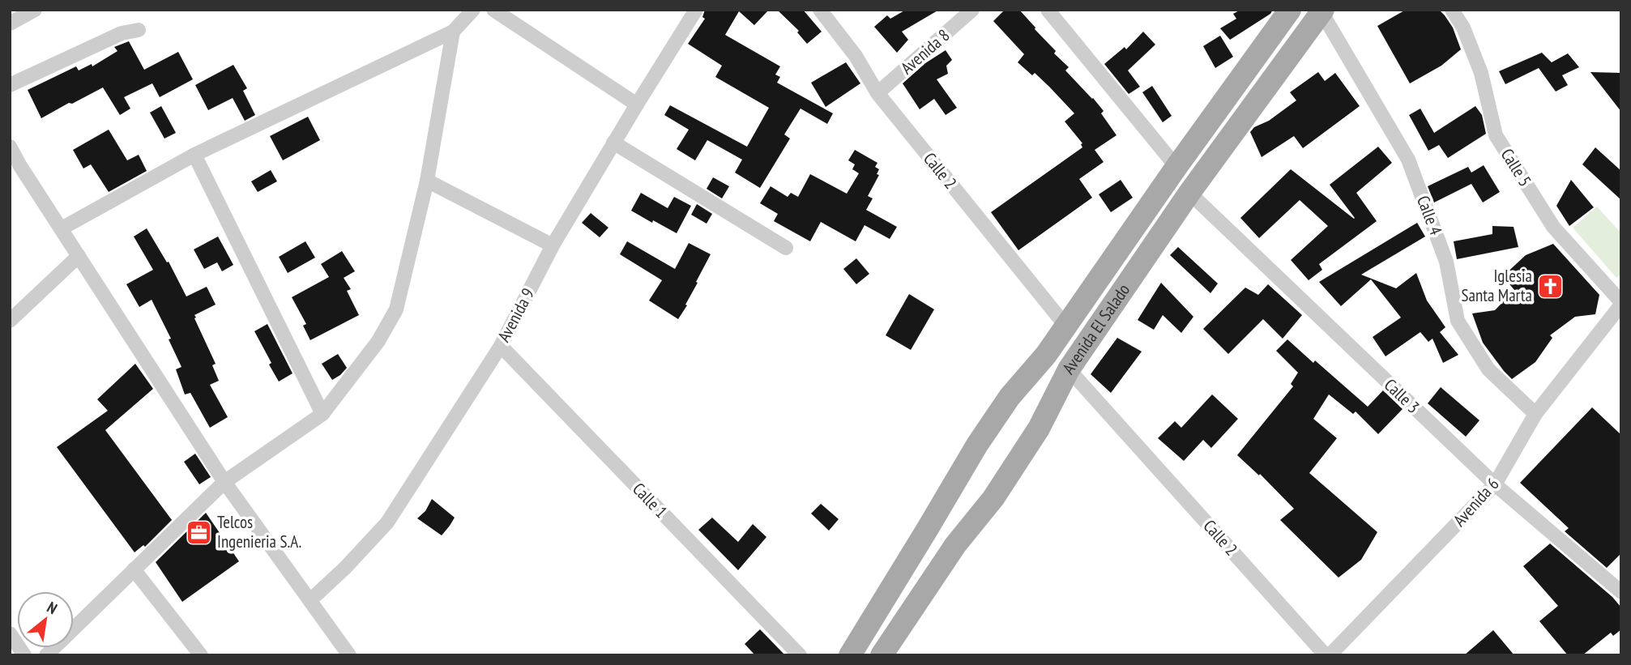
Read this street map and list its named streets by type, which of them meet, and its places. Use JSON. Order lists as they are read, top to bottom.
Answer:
{
  "streets": {
    "main road": ["Avenida El Salado"],
    "street": [
      "Avenida 8",
      "Calle 5",
      "Calle 2",
      "Calle 4",
      "Avenida 9",
      "Calle 3",
      "Calle 1",
      "Avenida 6"
    ]
  },
  "crossings": [
    ["Avenida 8", "Calle 2"],
    ["Calle 5", "Avenida 6"],
    ["Calle 2", "Avenida El Salado"],
    ["Calle 2", "Avenida 6"],
    ["Calle 4", "Avenida El Salado"],
    ["Calle 4", "Avenida 6"],
    ["Avenida 9", "Calle 1"],
    ["Avenida El Salado", "Calle 3"],
    ["Calle 3", "Avenida 6"]
  ],
  "places": {
    "church": ["Iglesia Santa Marta"],
    "office": ["Telcos Ingenieria S.A."]
  },
  "north": "top right"
}
